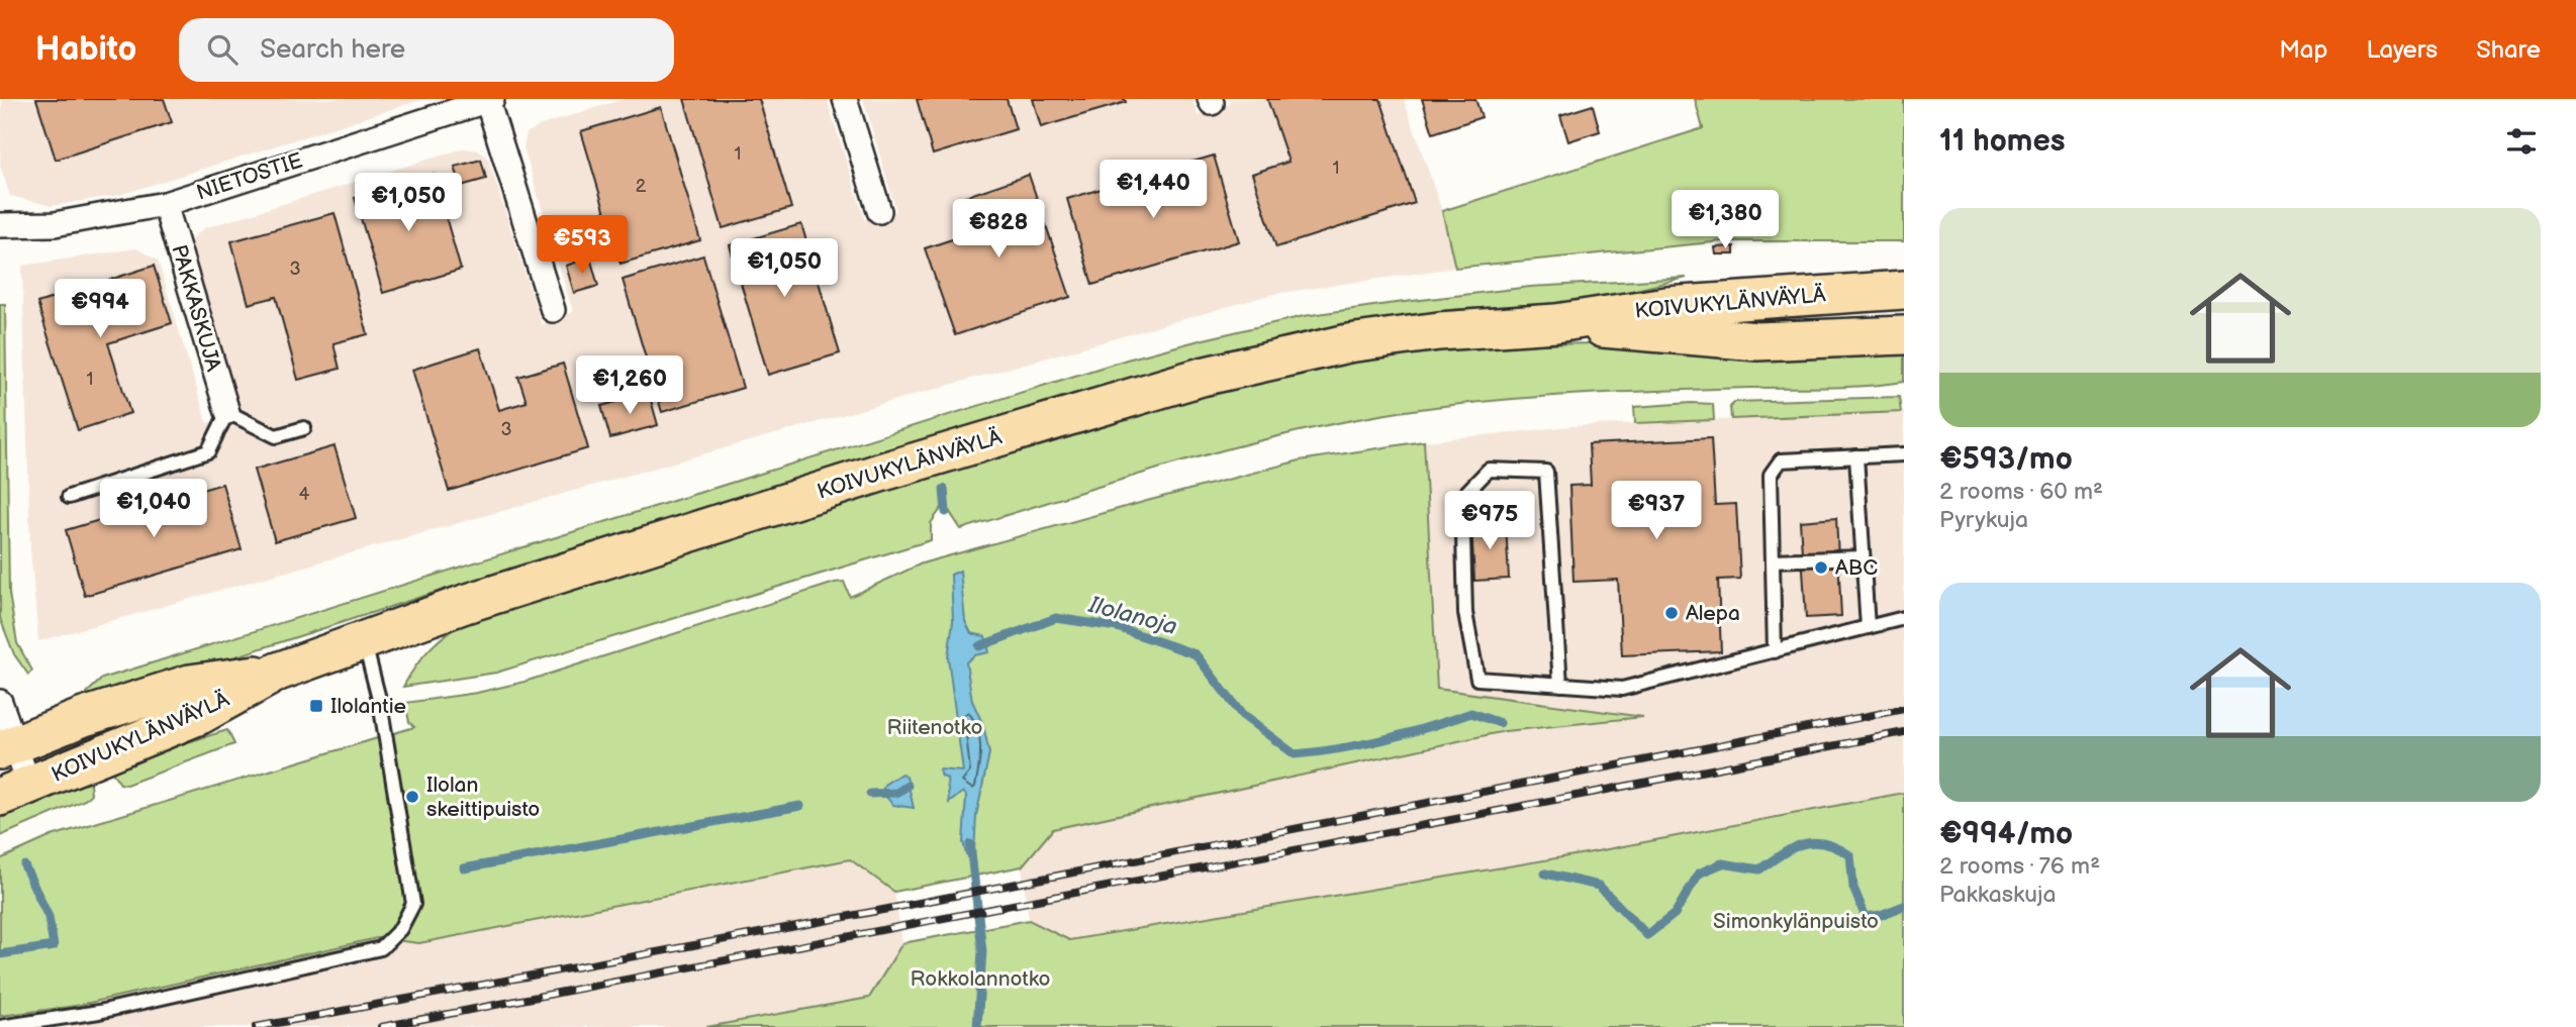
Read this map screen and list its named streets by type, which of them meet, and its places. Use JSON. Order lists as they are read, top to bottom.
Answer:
{
  "streets": {
    "main road": ["KOIVUKYLÄNVÄYLÄ"],
    "street": ["NIETOSTIE", "PAKKASKUJA"]
  },
  "crossings": [
    ["NIETOSTIE", "PAKKASKUJA"]
  ],
  "water": ["Ilolanoja"],
  "parks": ["Riitenotko", "Simonkylänpuisto", "Rokkolannotko"],
  "places": {
    "other": ["ABC", "Alepa", "Ilolan skeittipuisto"],
    "transit": ["Ilolantie"]
  },
  "house_numbers": [
    "1",
    "1",
    "2",
    "3",
    "1",
    "3",
    "4"
  ],
  "page": {
    "header": "Habito",
    "search": "Search here",
    "nav": ["Map", "Layers", "Share"],
    "heading": "11 homes",
    "price": [
      "€1,440",
      "€1,050",
      "€1,380",
      "€828",
      "€593",
      "€1,050",
      "€994",
      "€1,260",
      "€1,040",
      "€937",
      "€975"
    ],
    "list": [
      {
        "name": "€593/mo",
        "note": "2 rooms · 60 m² · Pyrykuja"
      },
      {
        "name": "€994/mo",
        "note": "2 rooms · 76 m² · Pakkaskuja"
      }
    ]
  }
}
